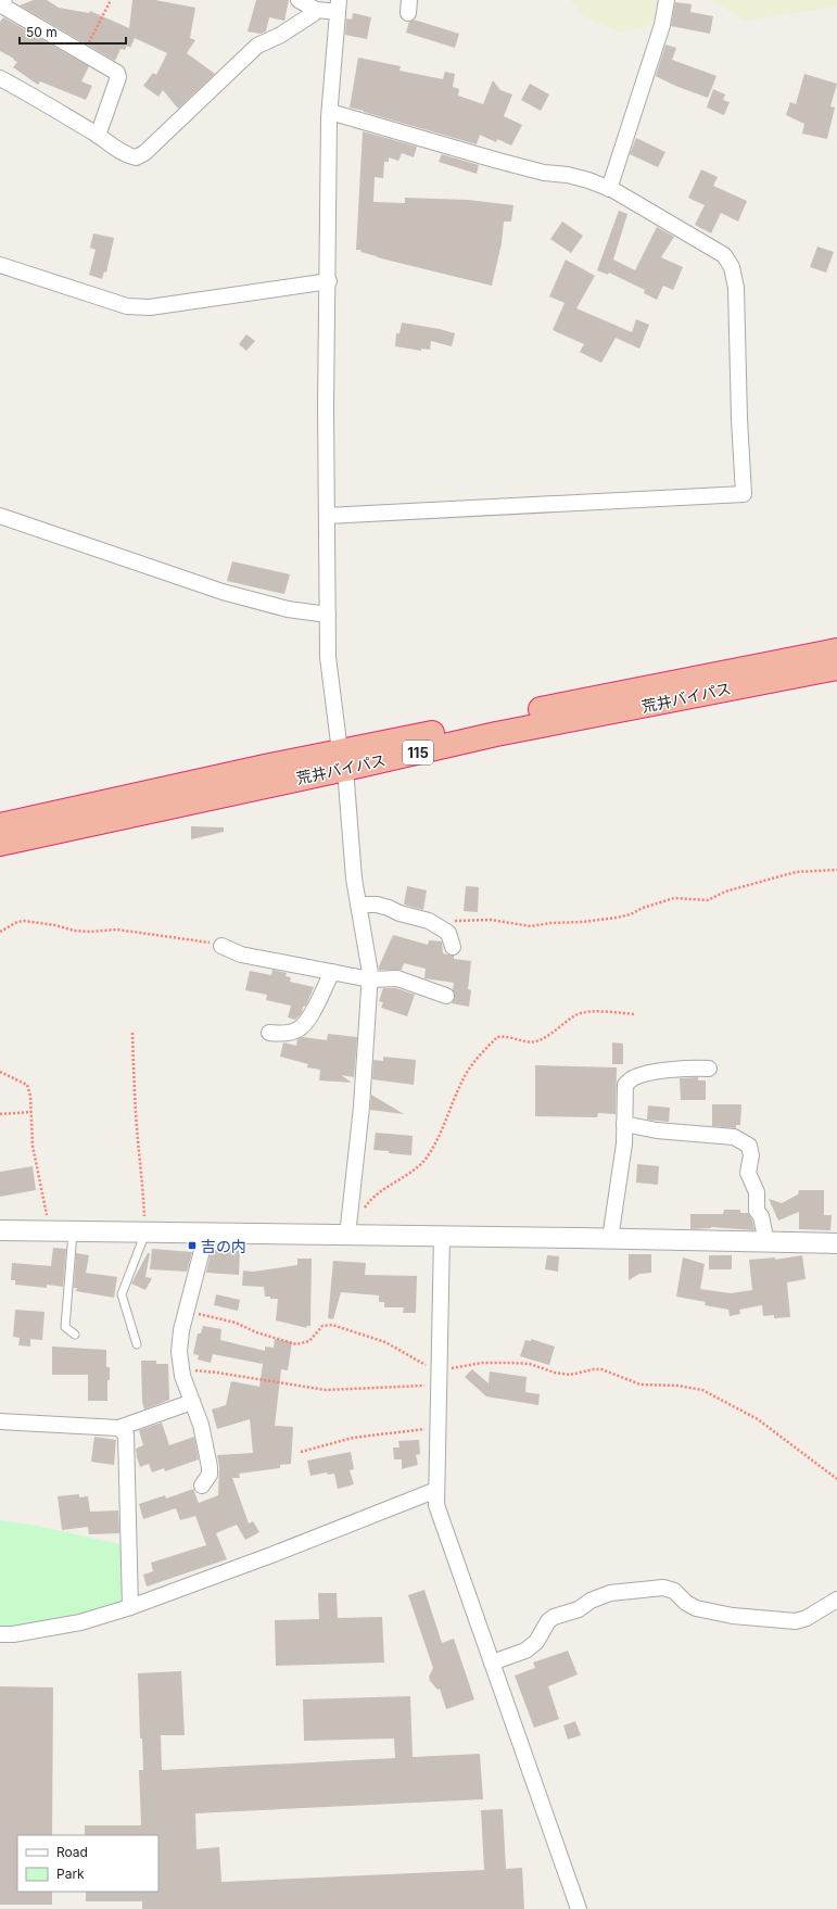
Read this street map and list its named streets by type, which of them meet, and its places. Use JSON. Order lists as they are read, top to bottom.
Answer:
{
  "streets": {
    "highway": ["荒井バイパス", "115"]
  },
  "places": {
    "transit": ["吉の内"]
  },
  "legend": ["Road", "Park"],
  "scale_bar": "50 m"
}
